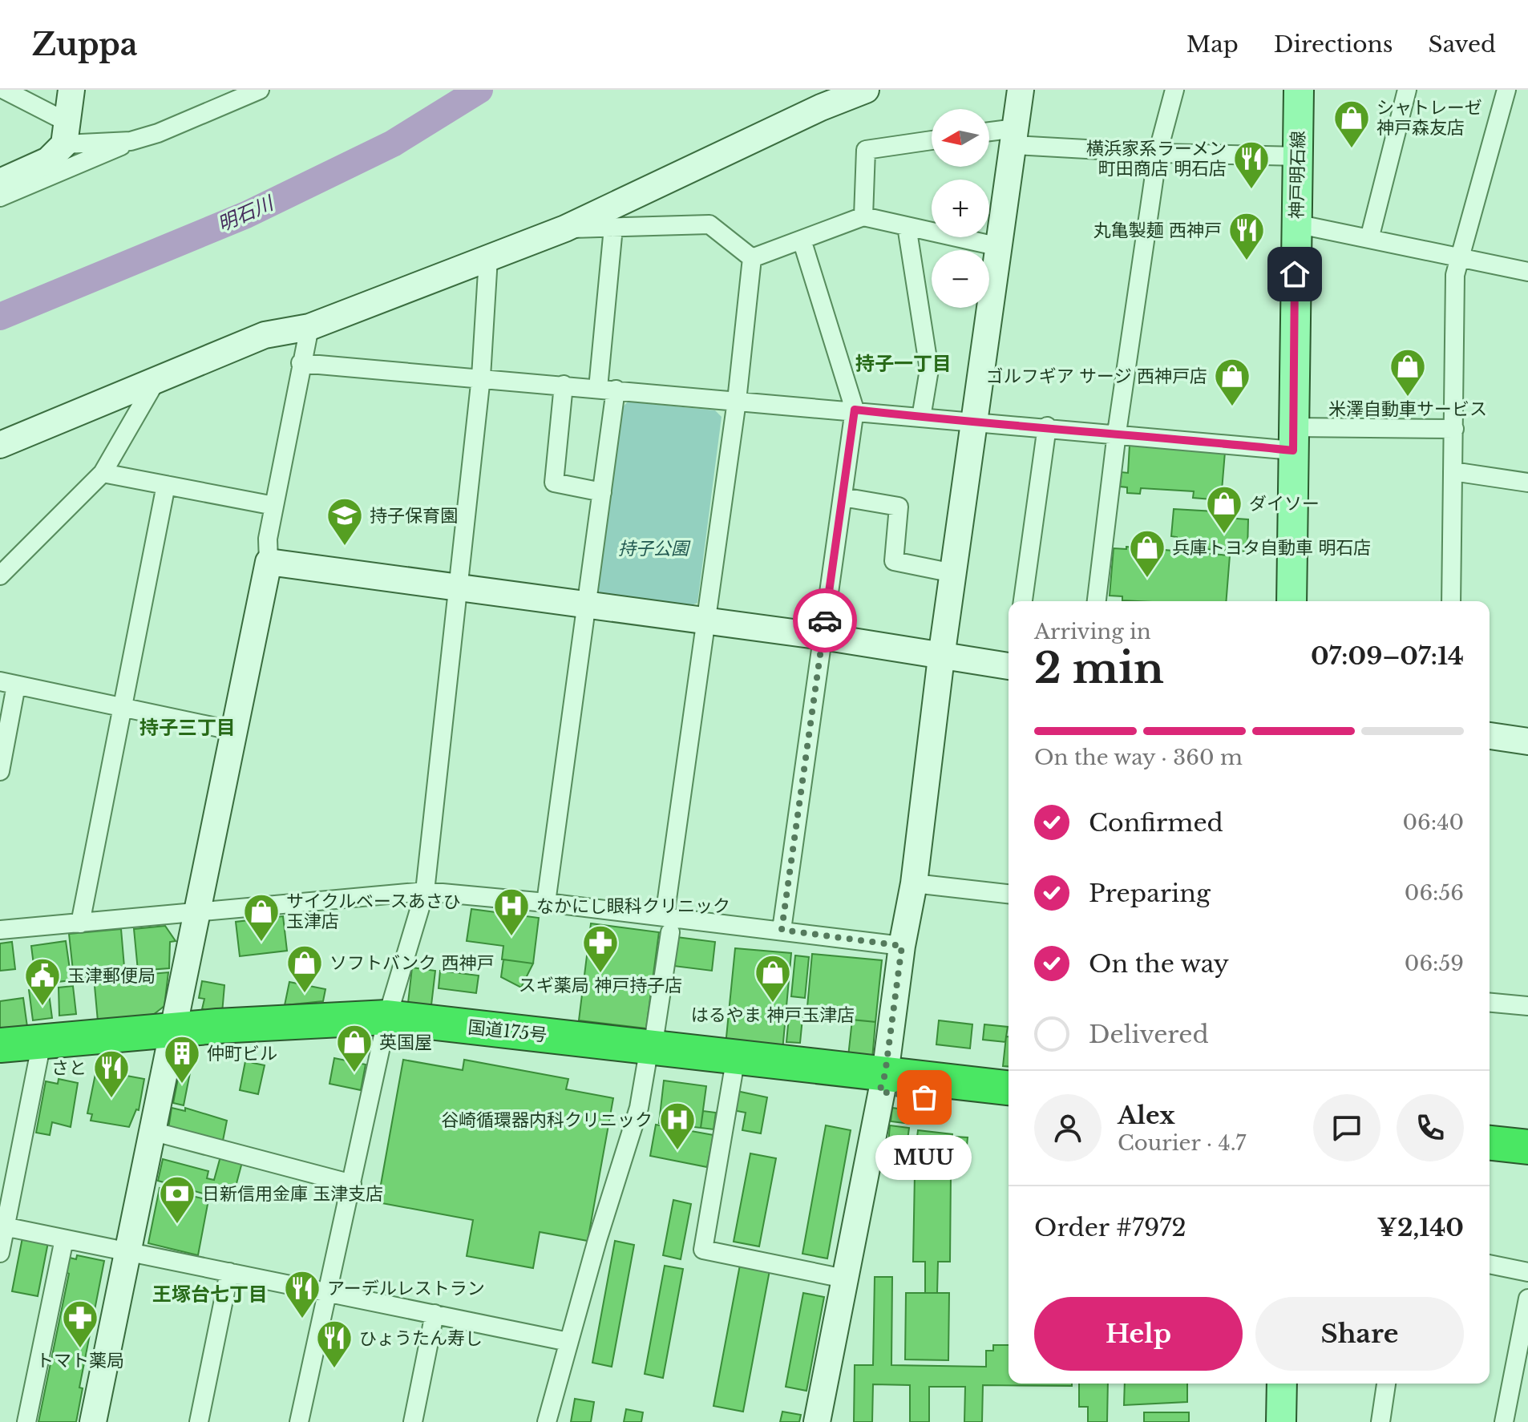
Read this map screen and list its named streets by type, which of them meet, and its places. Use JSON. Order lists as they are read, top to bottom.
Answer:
{
  "streets": {
    "highway": ["国道175号"],
    "main road": ["神戸明石線"]
  },
  "districts": ["持子一丁目", "持子三丁目", "王塚台七丁目"],
  "water": ["明石川"],
  "parks": ["持子公園"],
  "places": {
    "shop": [
      "シャトレーゼ 神戸森友店",
      "米澤自動車サービス",
      "ゴルフギア サージ 西神戸店",
      "ダイソー",
      "兵庫トヨタ自動車 明石店",
      "サイクルベースあさひ 玉津店",
      "ソフトバンク 西神戸",
      "はるやま 神戸玉津店",
      "英国屋"
    ],
    "restaurant": [
      "横浜家系ラーメン 町田商店 明石店",
      "丸亀製麺 西神戸",
      "さと",
      "アーデルレストラン",
      "ひょうたん寿し"
    ],
    "school or university": ["持子保育園"],
    "hospital": ["なかにし眼科クリニック", "谷崎循環器内科クリニック"],
    "pharmacy": ["スギ薬局 神戸持子店", "トマト薬局"],
    "public building": ["玉津郵便局"],
    "building": ["仲町ビル"],
    "other": ["MUU"],
    "bank": ["日新信用金庫 玉津支店"]
  },
  "north": "left",
  "page": {
    "header": "Zuppa",
    "nav": ["Map", "Directions", "Saved"],
    "map_buttons": ["+", "−"],
    "heading": ["2 min", "Arriving in", "07:09–07:14"],
    "panel": [
      "Alex",
      "Courier · 4.7",
      "Order #7972",
      "¥2,140"
    ],
    "bar": "On the way · 360 m",
    "list": [
      ["Confirmed", "06:40"],
      ["Preparing", "06:56"],
      ["On the way", "06:59"],
      "Delivered"
    ],
    "bubble": "MUU",
    "buttons": ["Help", "Share"]
  }
}
